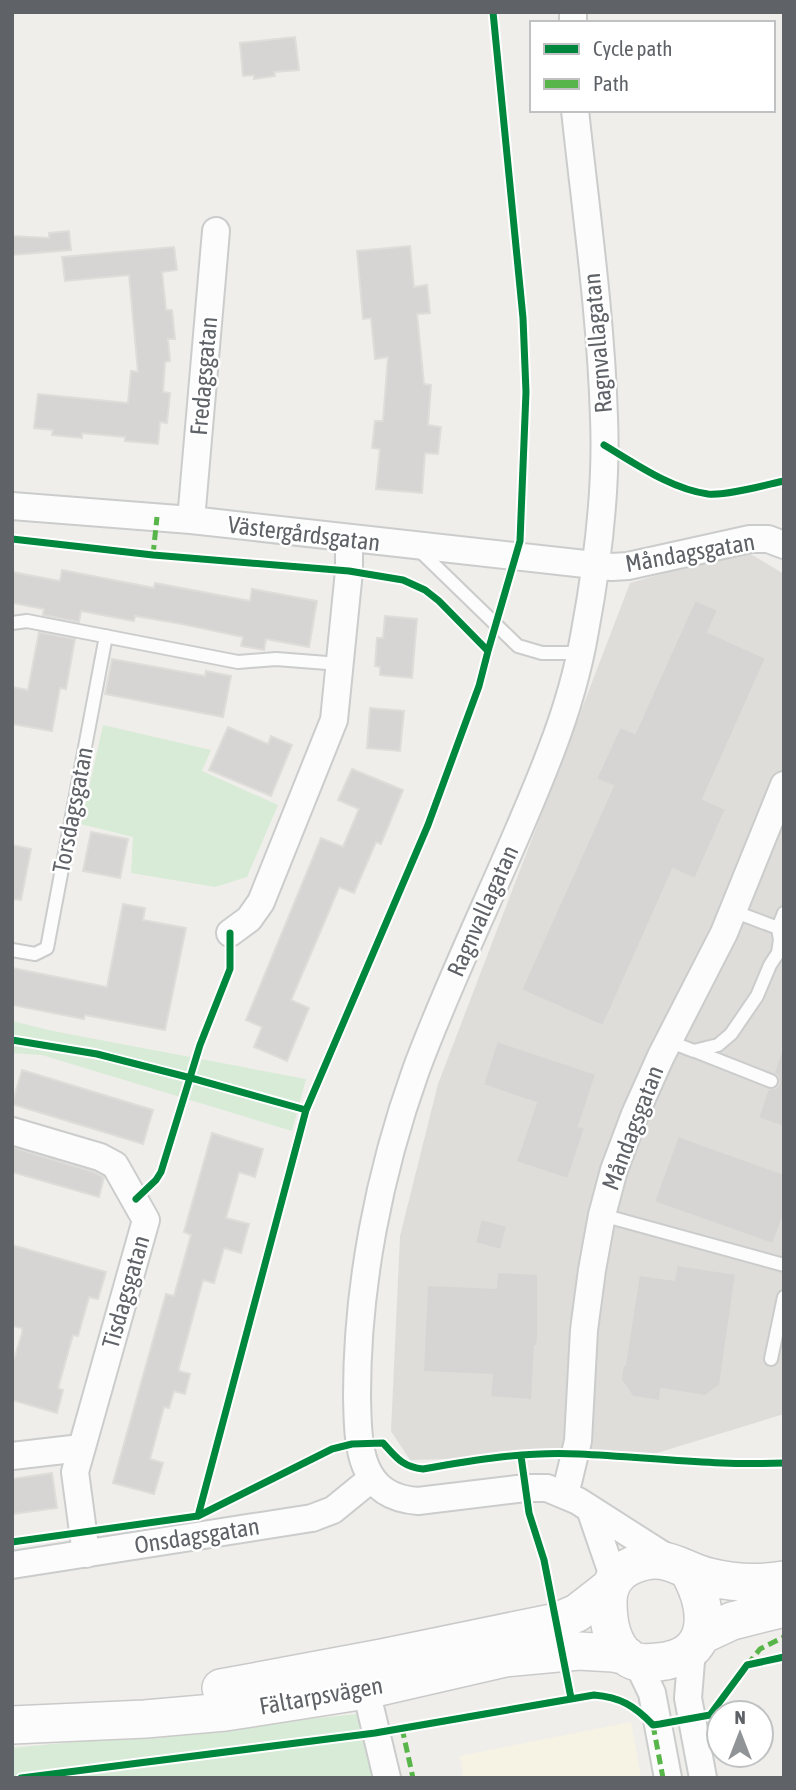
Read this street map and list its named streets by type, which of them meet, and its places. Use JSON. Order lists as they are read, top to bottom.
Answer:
{
  "streets": {
    "main road": ["Fältarpsvägen"],
    "street": [
      "Ragnvallagatan",
      "Fredagsgatan",
      "Västergårdsgatan",
      "Måndagsgatan",
      "Tisdagsgatan",
      "Onsdagsgatan"
    ],
    "lane": ["Torsdagsgatan"]
  },
  "crossings": [
    ["Ragnvallagatan", "Västergårdsgatan"],
    ["Ragnvallagatan", "Måndagsgatan"],
    ["Ragnvallagatan", "Onsdagsgatan"],
    ["Fredagsgatan", "Västergårdsgatan"],
    ["Västergårdsgatan", "Måndagsgatan"],
    ["Tisdagsgatan", "Onsdagsgatan"]
  ],
  "legend": ["Cycle path", "Path"],
  "north": "top"
}
